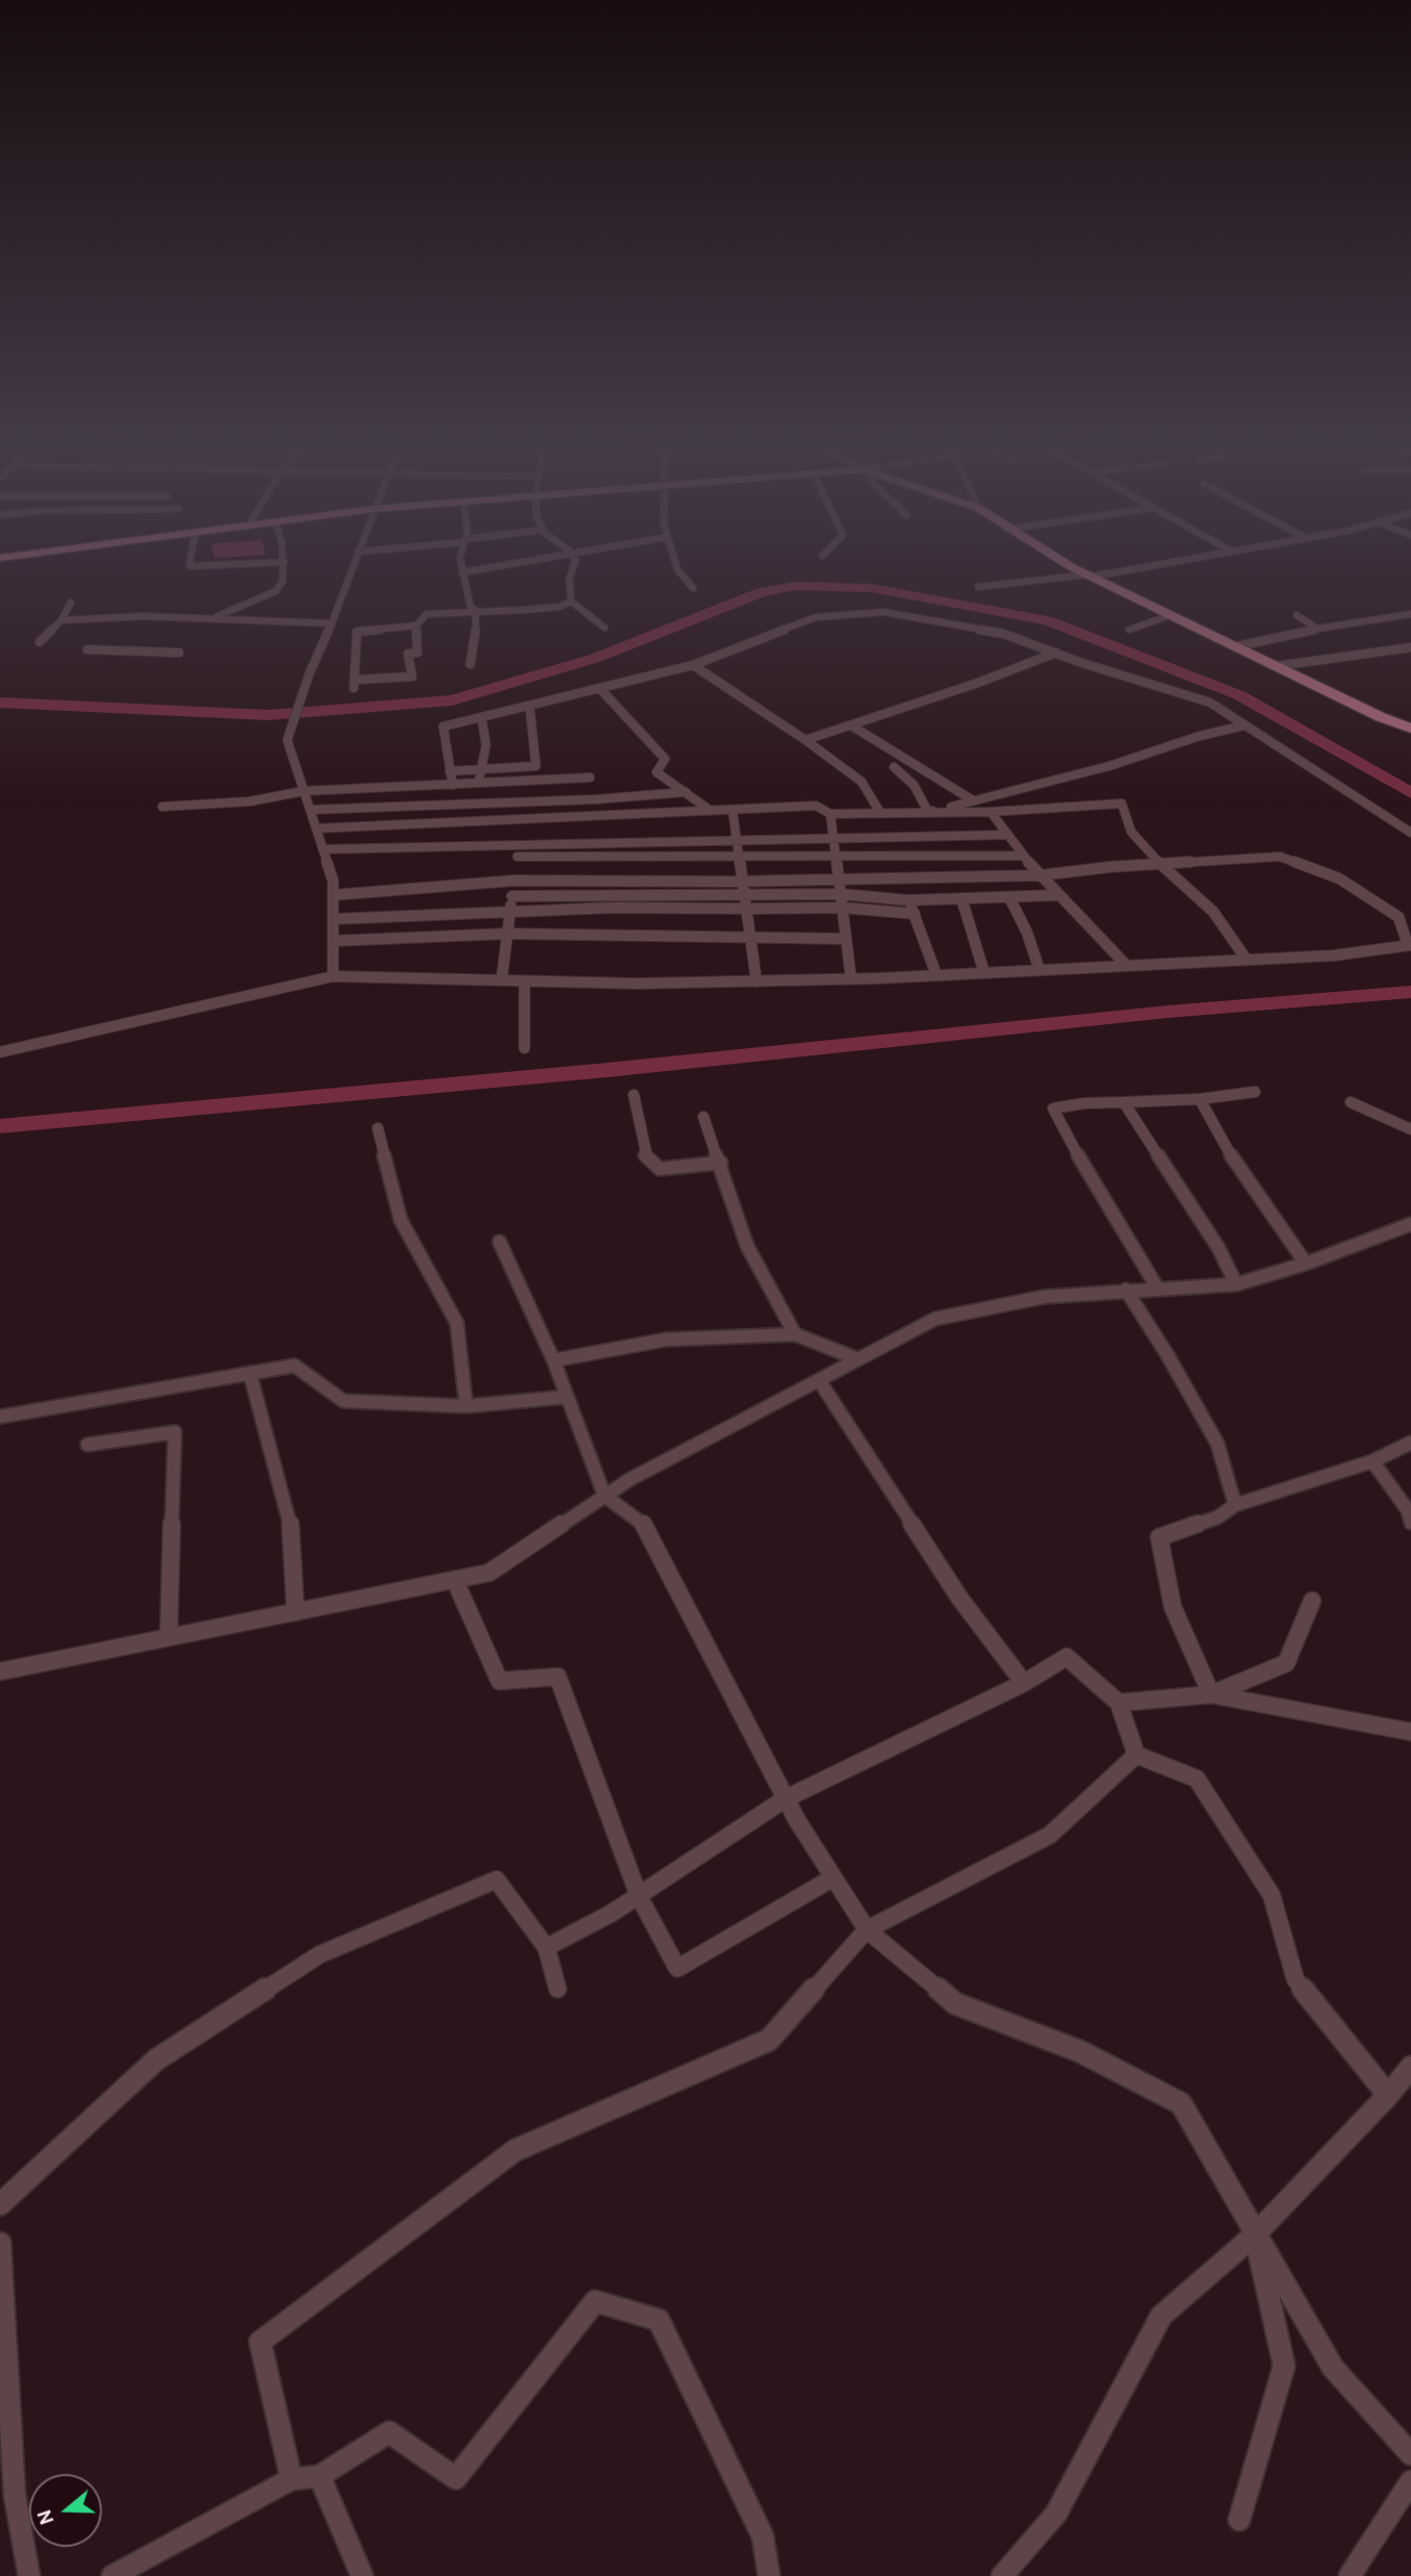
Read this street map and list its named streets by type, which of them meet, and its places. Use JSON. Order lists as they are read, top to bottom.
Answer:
{
  "north": "left"
}
